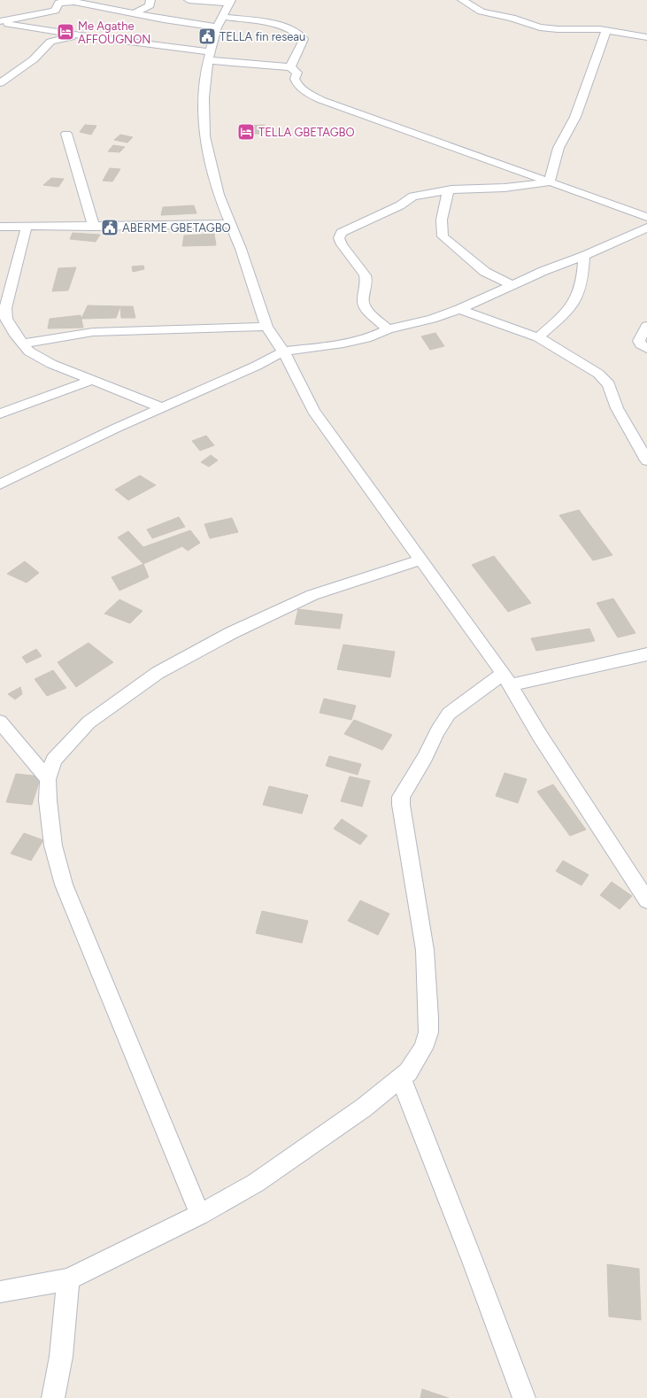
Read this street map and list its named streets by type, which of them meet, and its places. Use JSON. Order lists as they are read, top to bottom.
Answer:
{
  "places": {
    "hotel": ["Me Agathe AFFOUGNON", "TELLA GBETAGBO"],
    "public building": ["TELLA fin reseau", "ABERME GBETAGBO"]
  }
}
